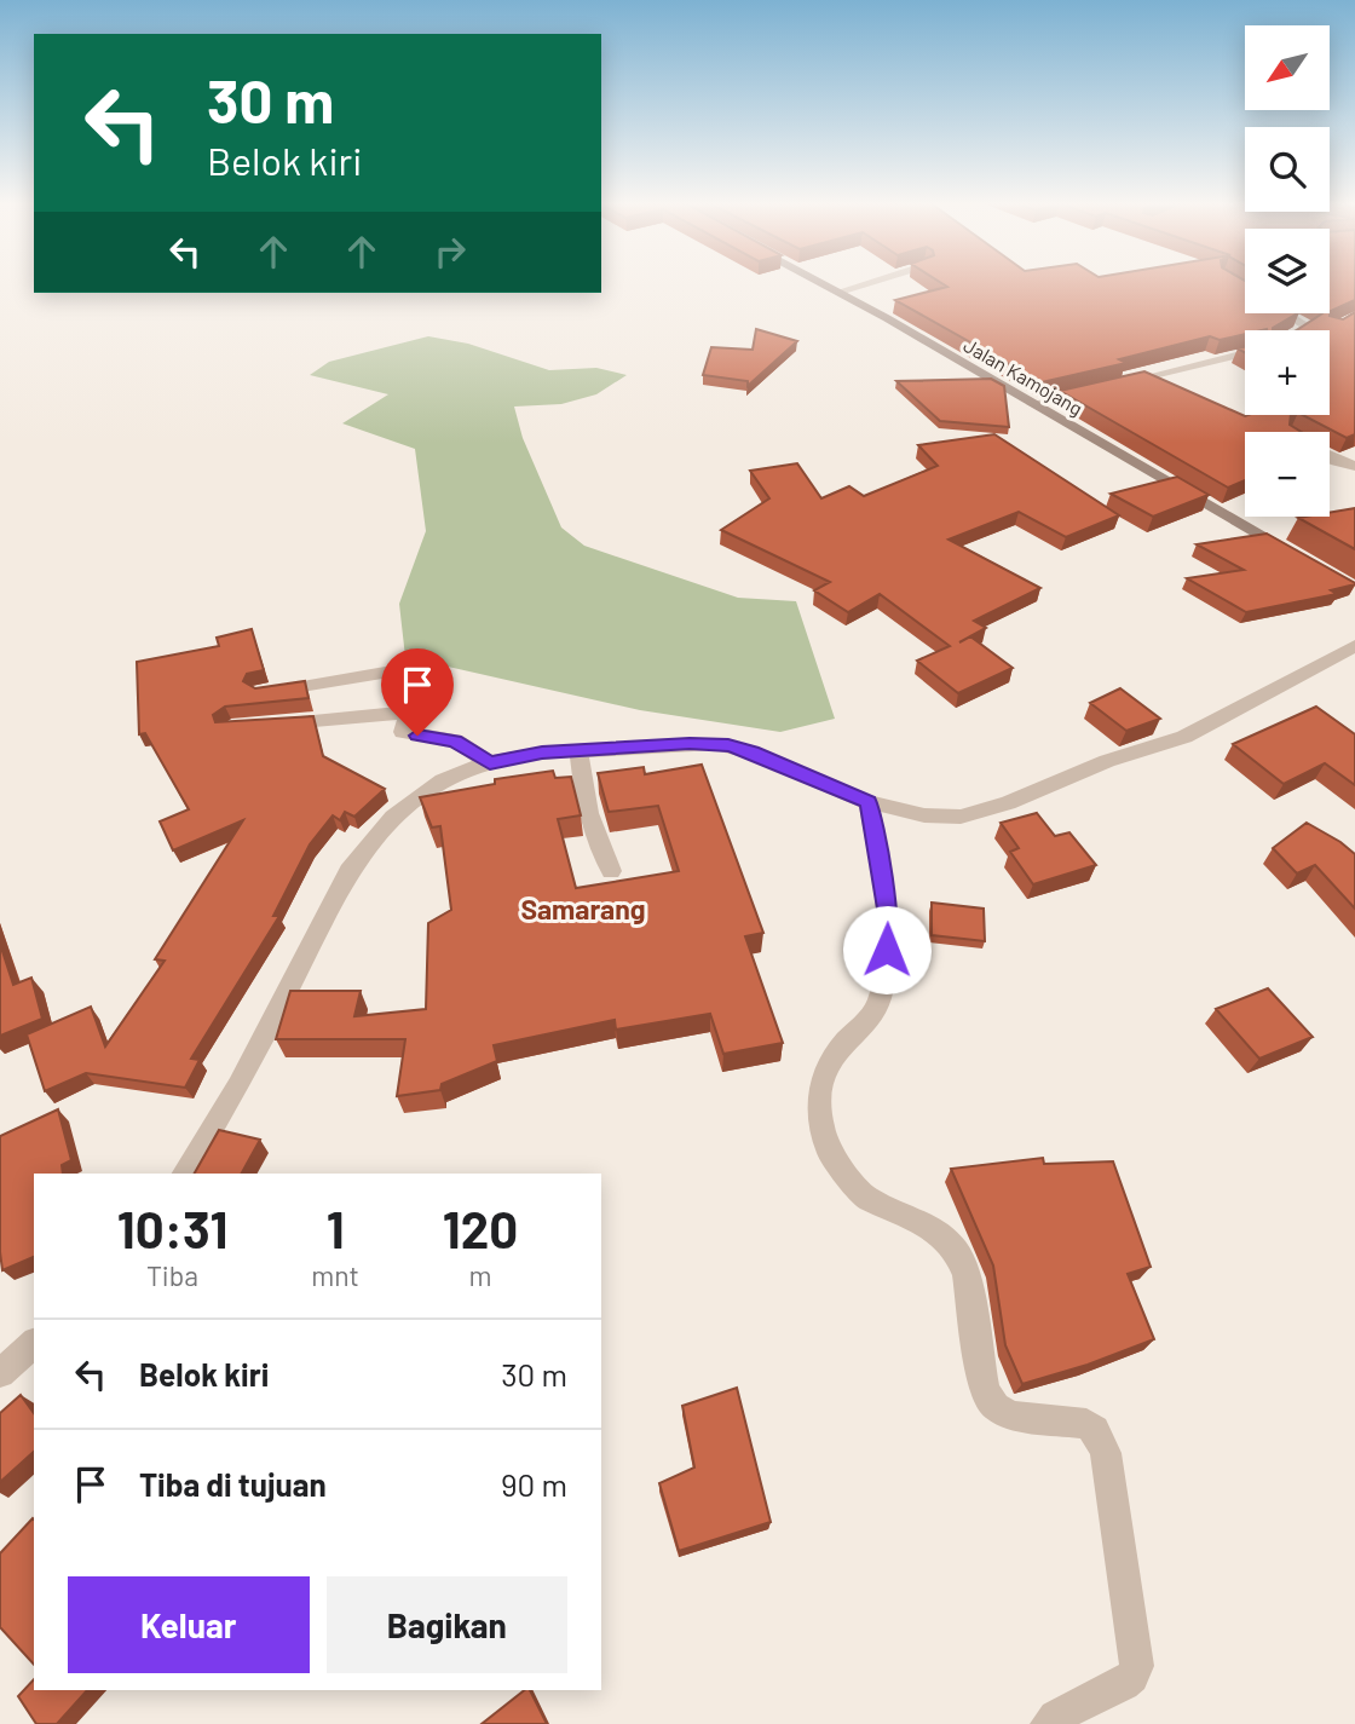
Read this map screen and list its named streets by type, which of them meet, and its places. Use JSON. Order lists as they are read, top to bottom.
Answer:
{
  "streets": {
    "main road": ["Jalan Kamojang"]
  },
  "districts": ["Samarang"],
  "north": "bottom left",
  "page": {
    "map_buttons": ["+", "−"],
    "turn": ["30 m", "Belok kiri"],
    "eta": [
      "10:31",
      "Tiba",
      "1",
      "mnt",
      "120",
      "m"
    ],
    "list": [
      {
        "name": "Belok kiri",
        "value": "30 m"
      },
      {
        "name": "Tiba di tujuan",
        "value": "90 m"
      }
    ],
    "buttons": ["Keluar", "Bagikan"]
  }
}
